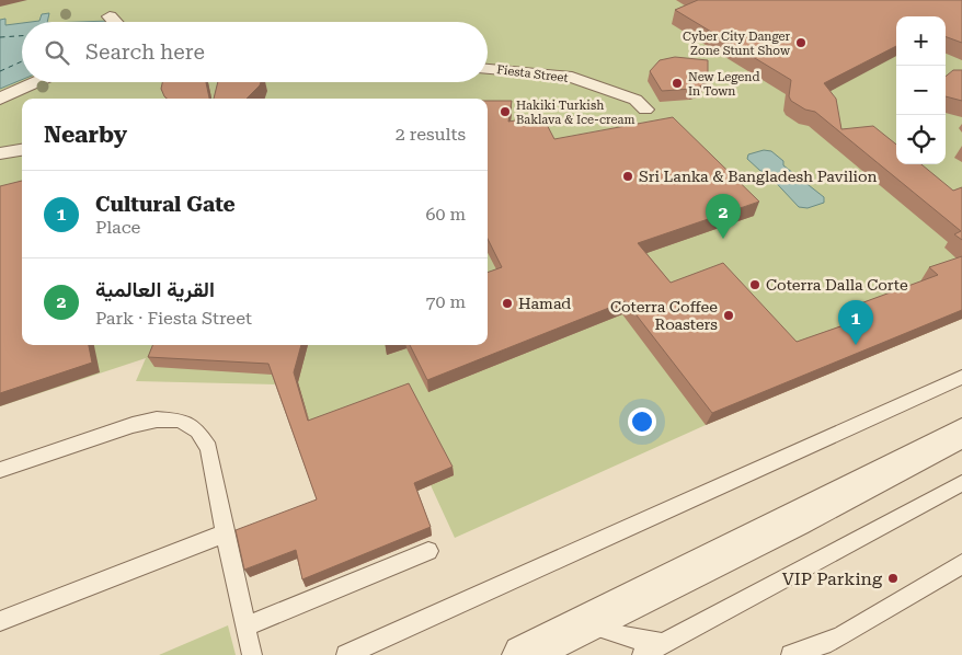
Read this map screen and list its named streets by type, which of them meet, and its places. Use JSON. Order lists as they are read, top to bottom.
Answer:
{
  "streets": {
    "street": ["Fiesta Street"]
  },
  "places": [
    "Cyber City Danger Zone Stunt Show",
    "New Legend In Town",
    "Hakiki Turkish Baklava & Ice-cream",
    "Sri Lanka & Bangladesh Pavilion",
    "Coterra Dalla Corte",
    "Hamad",
    "Coterra Coffee Roasters",
    "VIP Parking"
  ],
  "page": {
    "map_buttons": ["+", "−"],
    "search": "Search here",
    "heading": ["Nearby", "2 results"],
    "list": [
      {
        "mark": "1",
        "name": "Cultural Gate",
        "note": "Place",
        "value": "60 m"
      },
      {
        "mark": "2",
        "name": "القرية العالمية",
        "note": "Park · Fiesta Street",
        "value": "70 m"
      }
    ],
    "pins": ["2", "1"]
  }
}
